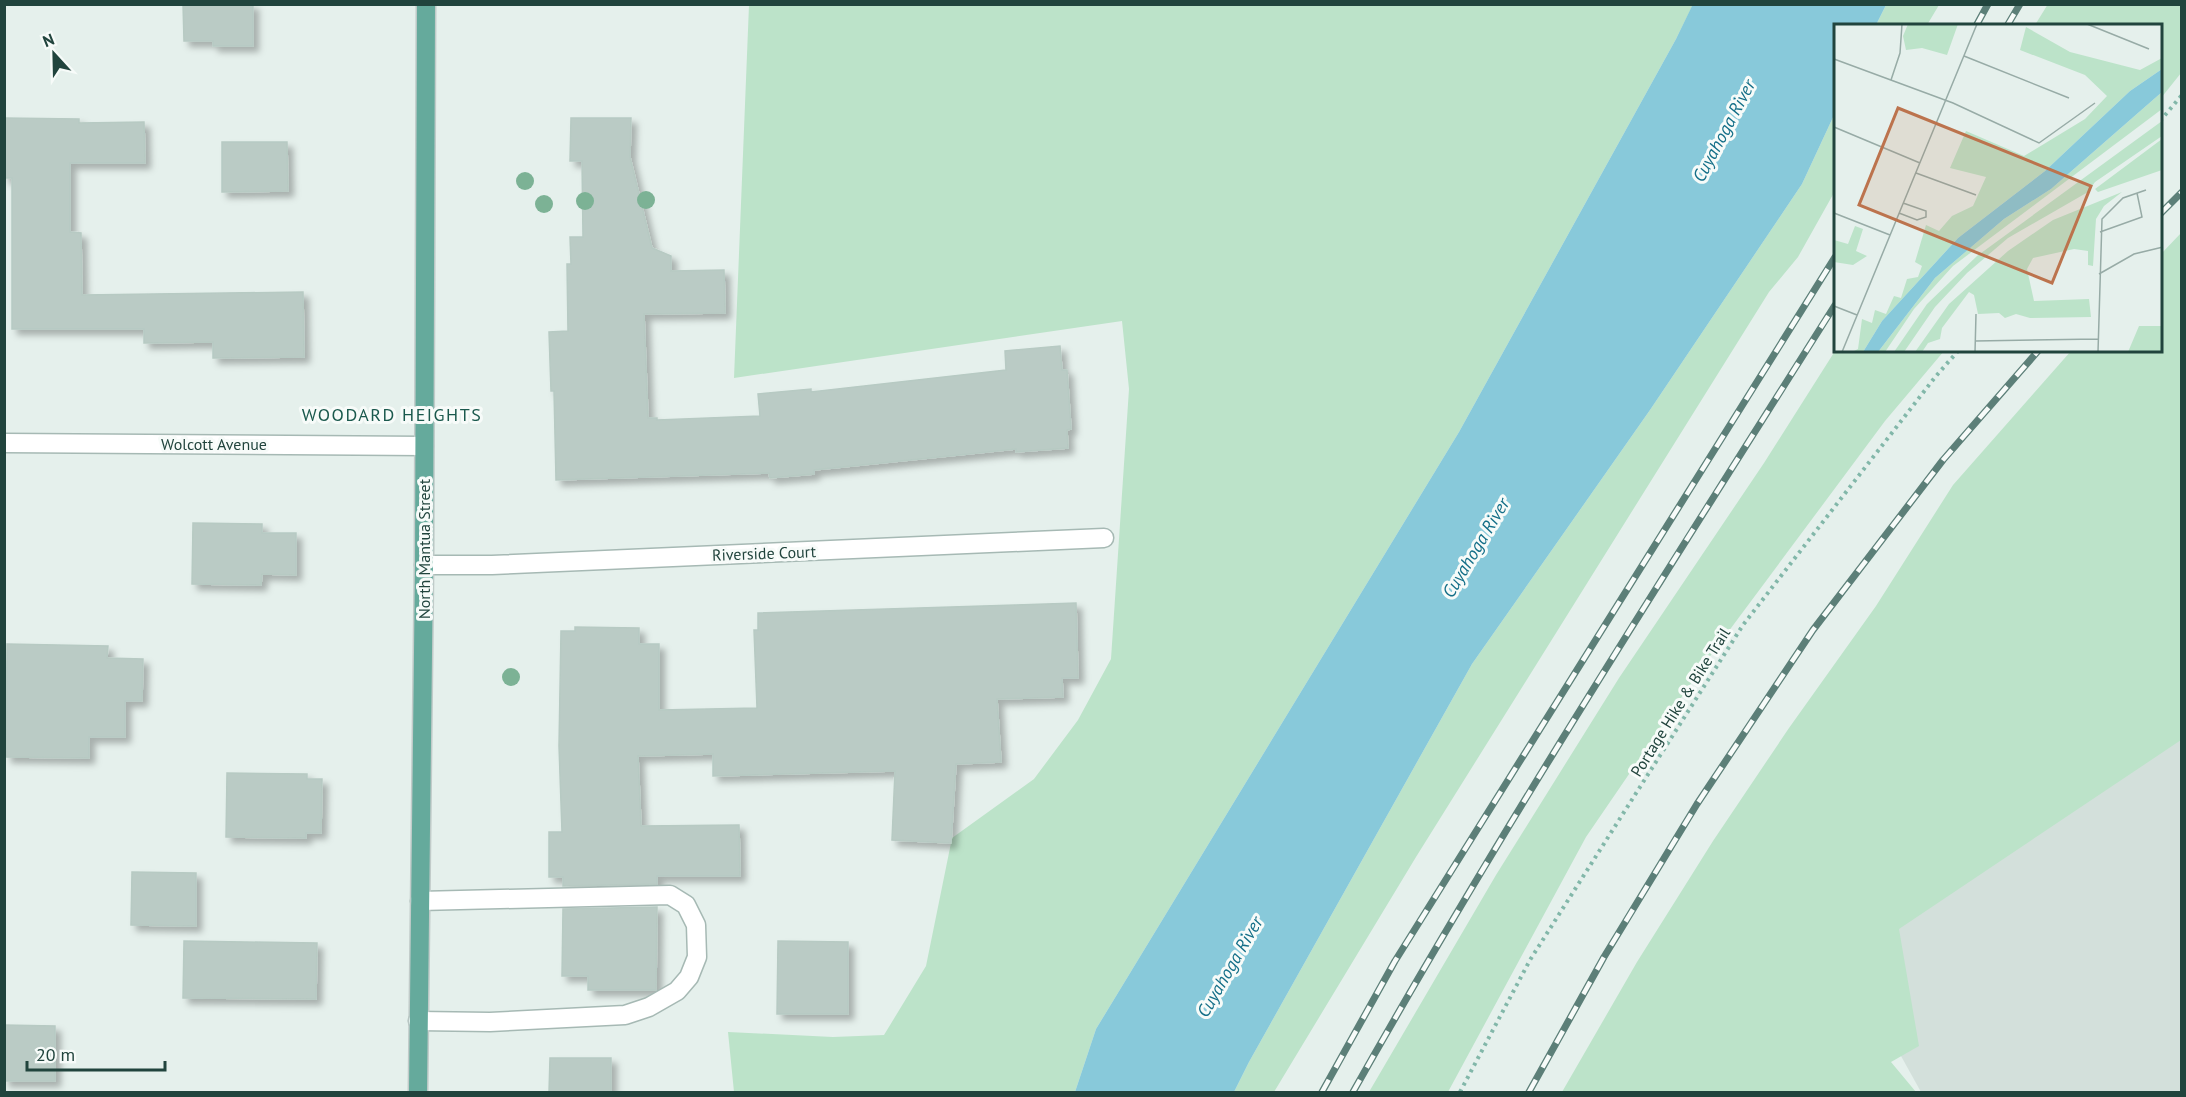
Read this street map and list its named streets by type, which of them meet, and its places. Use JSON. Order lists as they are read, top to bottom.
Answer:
{
  "streets": {
    "main road": ["North Mantua Street"],
    "street": ["Wolcott Avenue", "Riverside Court"],
    "path": ["Portage Hike & Bike Trail"]
  },
  "crossings": [
    ["Wolcott Avenue", "North Mantua Street"],
    ["North Mantua Street", "Riverside Court"]
  ],
  "districts": ["WOODARD HEIGHTS"],
  "water": ["Cuyahoga River"],
  "scale_bar": "20 m",
  "north": "top"
}
